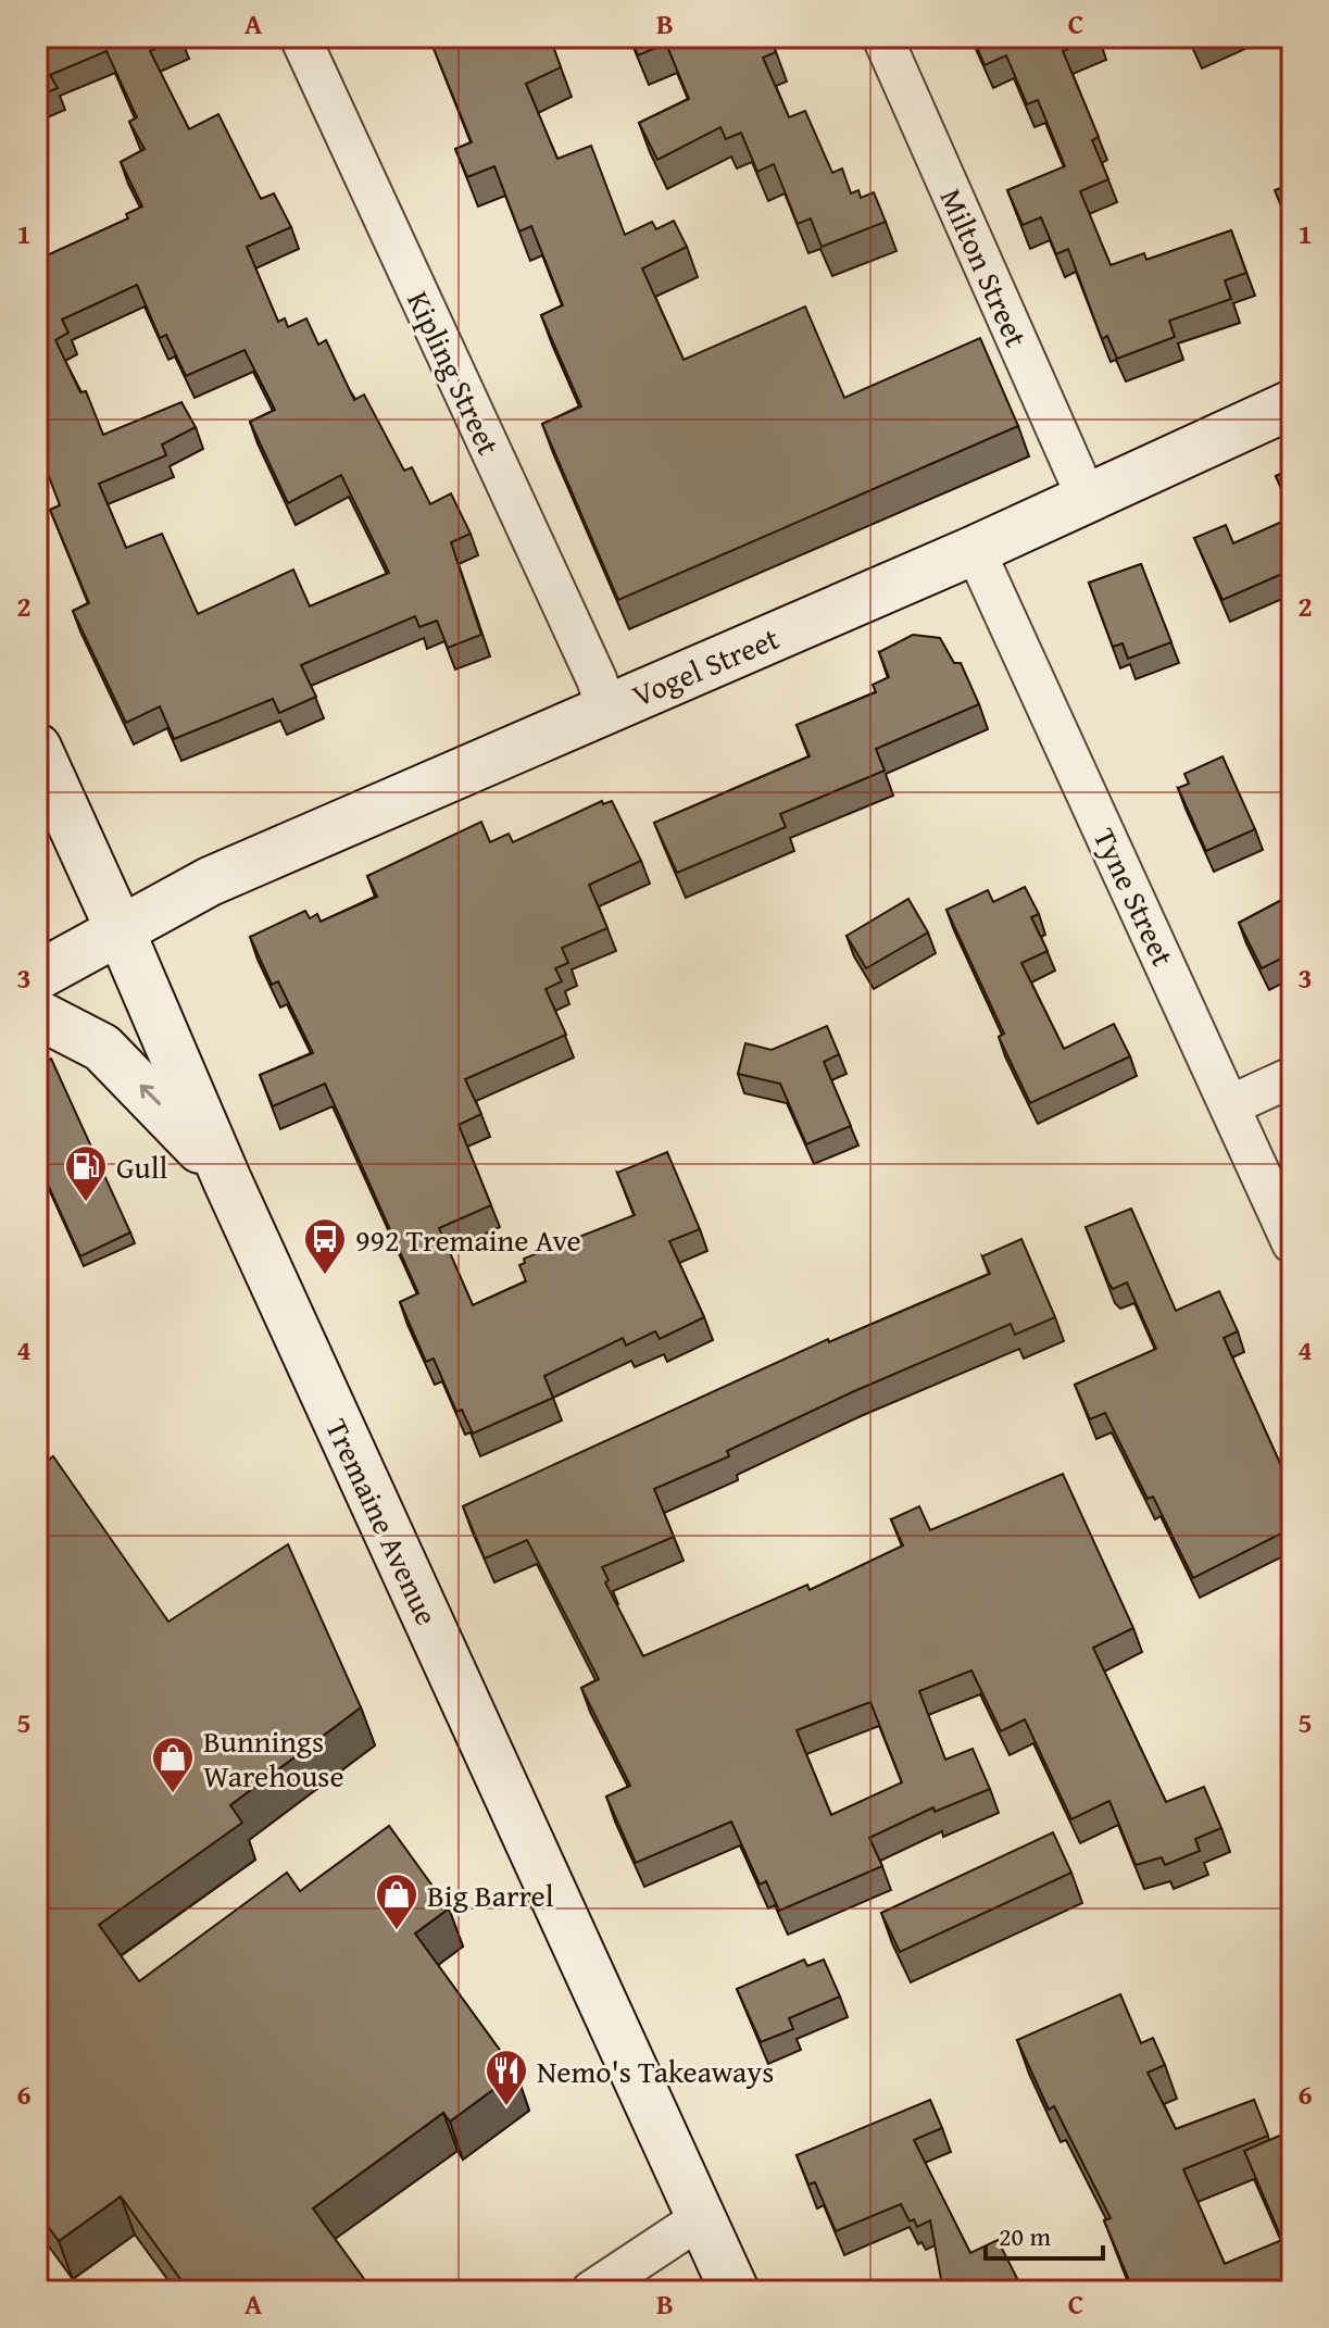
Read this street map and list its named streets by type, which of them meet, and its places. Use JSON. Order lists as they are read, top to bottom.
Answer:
{
  "streets": {
    "main road": ["Vogel Street", "Tremaine Avenue"],
    "street": ["Milton Street", "Kipling Street", "Tyne Street"]
  },
  "crossings": [
    ["Milton Street", "Vogel Street"],
    ["Kipling Street", "Vogel Street"],
    ["Vogel Street", "Tyne Street"],
    ["Vogel Street", "Tremaine Avenue"]
  ],
  "places": {
    "fuel station": ["Gull"],
    "bus stop": ["992 Tremaine Ave"],
    "shop": ["Bunnings Warehouse", "Big Barrel"],
    "restaurant": ["Nemo's Takeaways"]
  },
  "scale_bar": "20 m",
  "grid": {
    "columns": ["A", "B", "C"],
    "rows": [
      "1",
      "2",
      "3",
      "4",
      "5",
      "6"
    ]
  }
}
